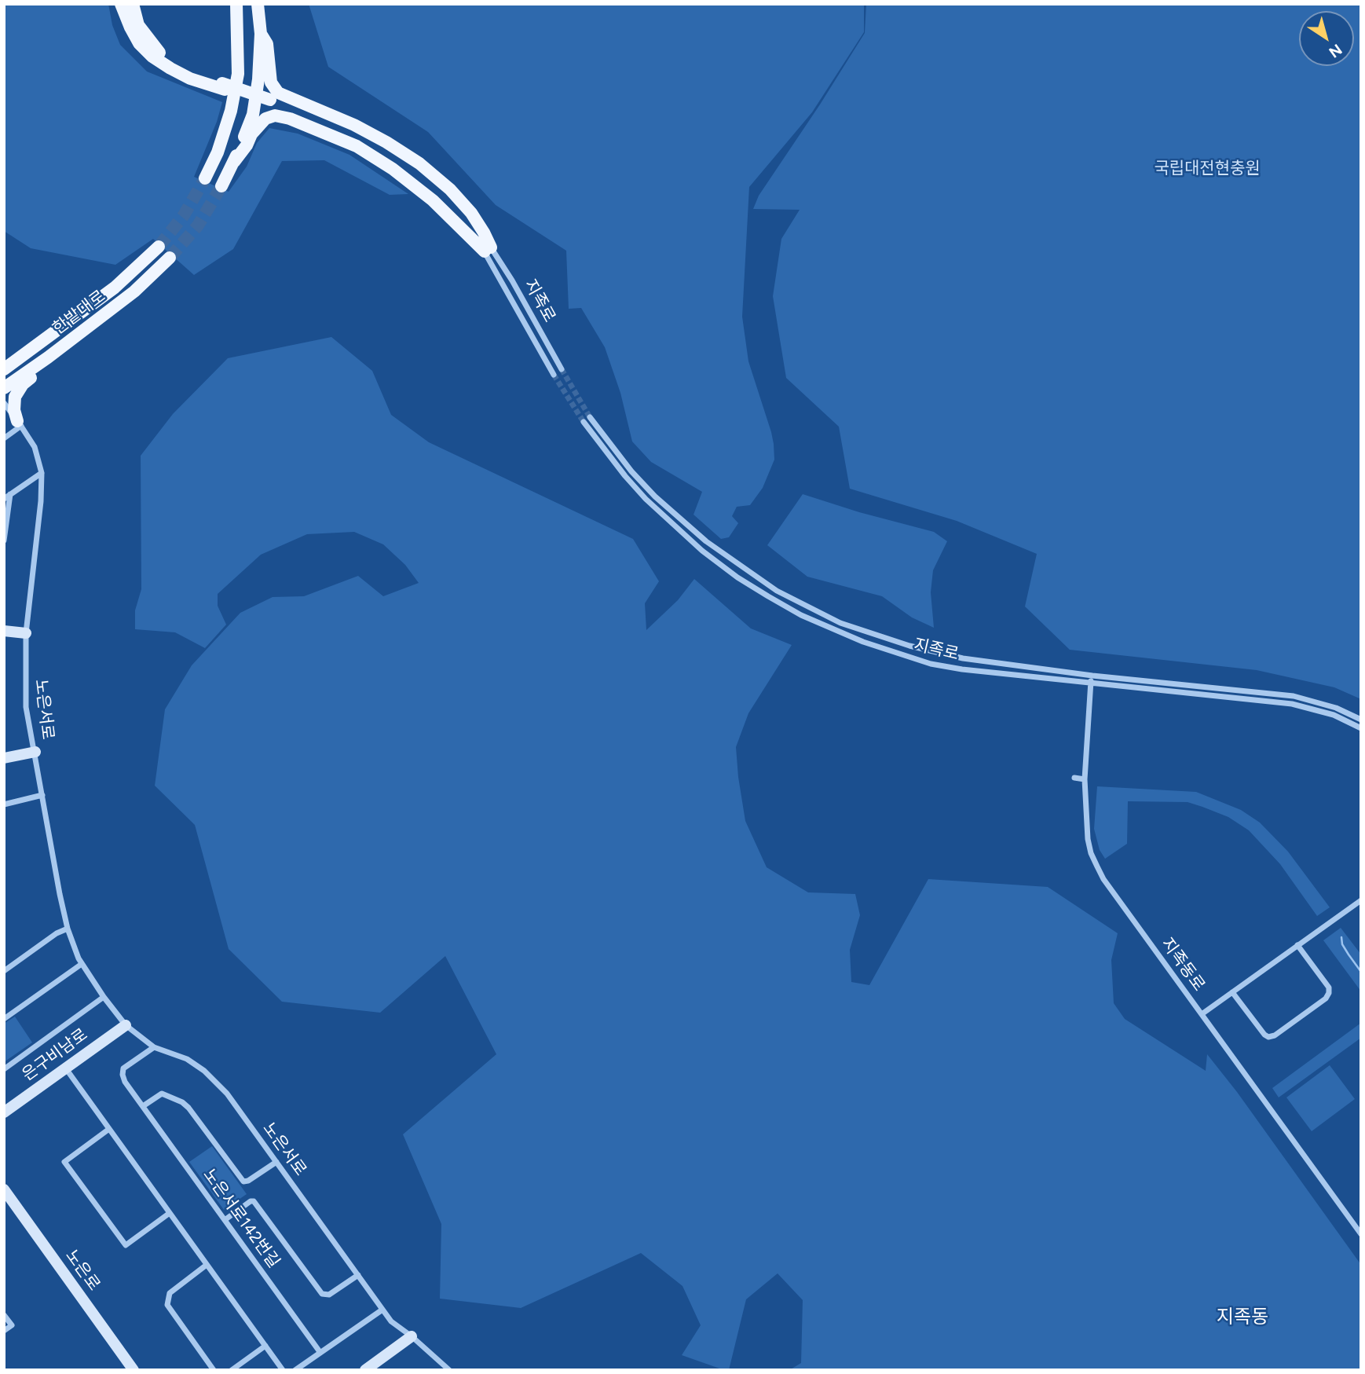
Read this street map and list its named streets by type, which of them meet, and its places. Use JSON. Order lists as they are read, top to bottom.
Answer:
{
  "streets": {
    "main road": ["한밭대로"],
    "street": [
      "지족로",
      "노은서로",
      "지족동로",
      "은구비남로",
      "노은서로142번길",
      "노은로"
    ]
  },
  "crossings": [
    ["지족로", "지족동로"],
    ["노은서로", "은구비남로"],
    ["노은서로", "노은서로142번길"]
  ],
  "districts": ["지족동"],
  "parks": ["국립대전현충원"],
  "north": "bottom right"
}
